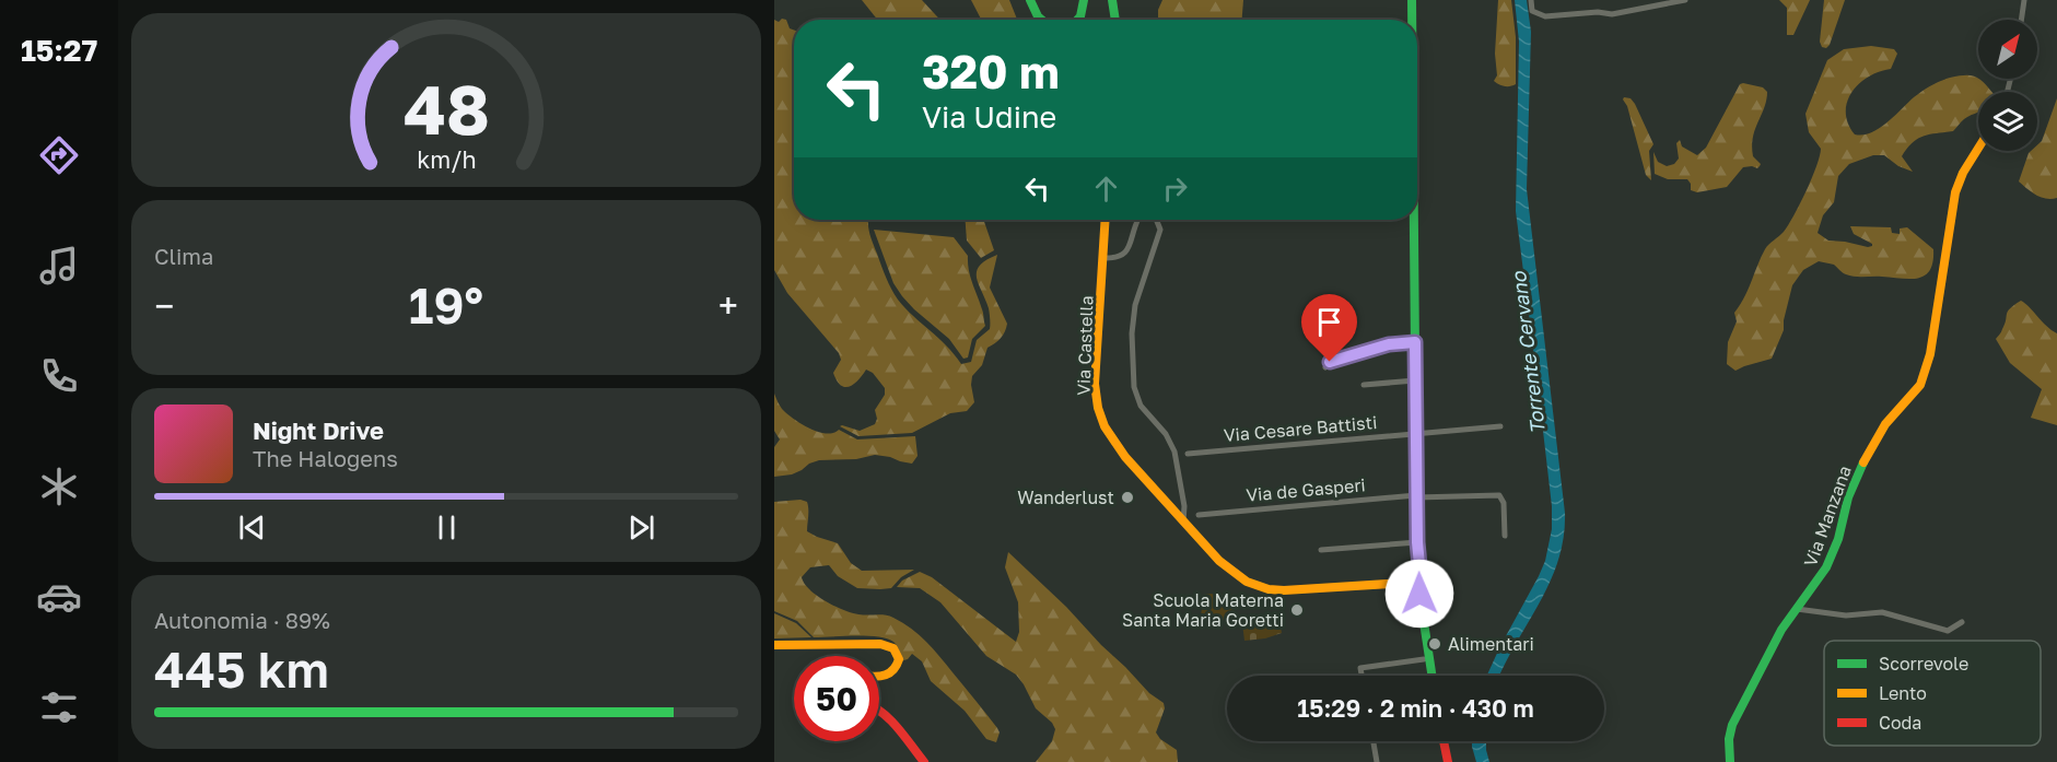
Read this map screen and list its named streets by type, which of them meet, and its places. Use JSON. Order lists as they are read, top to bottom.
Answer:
{
  "streets": {
    "main road": ["Via Castella", "Via Manzana"],
    "street": ["Via Cesare Battisti", "Via de Gasperi"]
  },
  "water": ["Torrente Cervano"],
  "places": ["Wanderlust", "Scuola Materna Santa Maria Goretti", "Alimentari"],
  "legend": ["Scorrevole", "Lento", "Coda"],
  "north": "top right",
  "page": {
    "tabs": "15:27",
    "turn": ["320 m", "Via Udine"],
    "tile": [
      "Clima",
      ["Autonomia · 89%", "445 km"]
    ],
    "heat": ["−", "19°", "+"],
    "song": ["Night Drive", "The Halogens"],
    "limit": "50",
    "trip": "15:29 · 2 min · 430 m",
    "gauge": ["48", "km/h"]
  }
}
